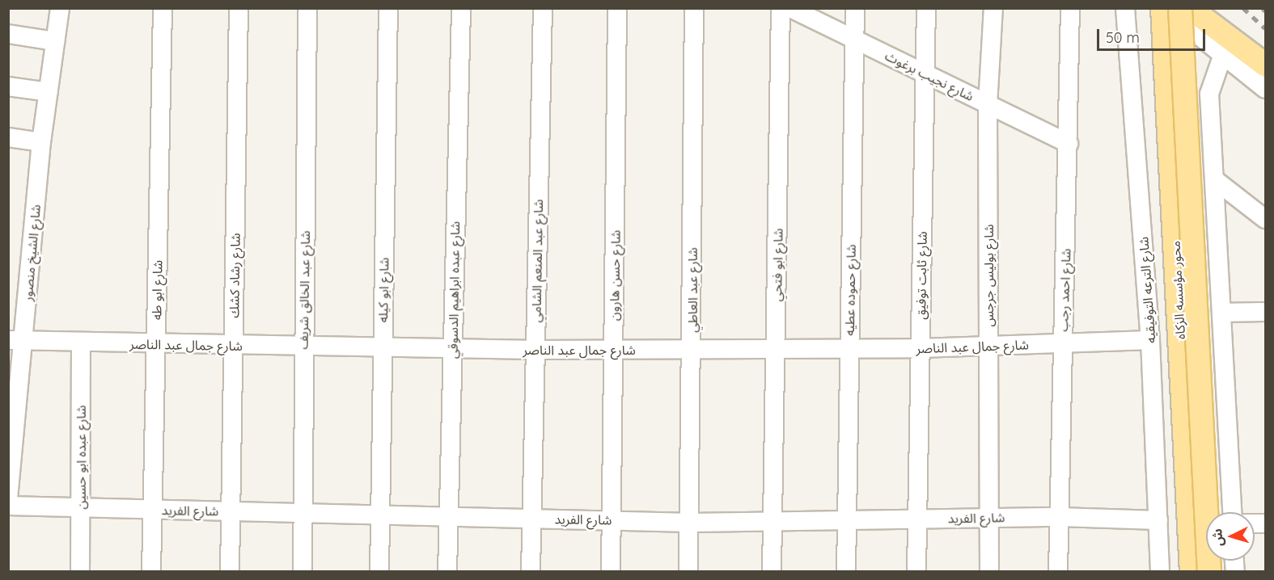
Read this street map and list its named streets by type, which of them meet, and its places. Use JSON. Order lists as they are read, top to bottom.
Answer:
{
  "streets": {
    "main road": ["محور مؤسسه الزكاه"],
    "street": [
      "شارع نجيب برغوث",
      "شارع الشيخ منصور",
      "شارع عبد المنعم الشامي",
      "شارع ابو فتحي",
      "شارع رشاد كشك",
      "شارع حسن هارون",
      "شارع ثابت توفيق",
      "شارع بوليس جرجس",
      "شارع ابو طه",
      "شارع عبد الخالق شريف",
      "شارع ابو كيله",
      "شارع عبده ابراهيم الدسوقي",
      "شارع عبد العاطي",
      "شارع حموده عطيه",
      "شارع احمد رجب",
      "شارع الترعه التوفيقيه",
      "شارع جمال عبد الناصر",
      "شارع عبده ابو حسين",
      "شارع الفريد"
    ]
  },
  "crossings": [
    ["شارع نجيب برغوث", "شارع ثابت توفيق"],
    ["شارع نجيب برغوث", "شارع بوليس جرجس"],
    ["شارع نجيب برغوث", "شارع حموده عطيه"],
    ["شارع نجيب برغوث", "شارع احمد رجب"],
    ["شارع الشيخ منصور", "شارع جمال عبد الناصر"],
    ["شارع عبد المنعم الشامي", "شارع جمال عبد الناصر"],
    ["شارع عبد المنعم الشامي", "شارع الفريد"],
    ["شارع ابو فتحي", "شارع جمال عبد الناصر"],
    ["شارع ابو فتحي", "شارع الفريد"],
    ["شارع رشاد كشك", "شارع جمال عبد الناصر"],
    ["شارع رشاد كشك", "شارع الفريد"],
    ["شارع حسن هارون", "شارع جمال عبد الناصر"],
    ["شارع حسن هارون", "شارع الفريد"],
    ["شارع ثابت توفيق", "شارع جمال عبد الناصر"],
    ["شارع ثابت توفيق", "شارع الفريد"],
    ["شارع بوليس جرجس", "شارع جمال عبد الناصر"],
    ["شارع بوليس جرجس", "شارع الفريد"],
    ["شارع ابو طه", "شارع جمال عبد الناصر"],
    ["شارع ابو طه", "شارع الفريد"],
    ["شارع عبد الخالق شريف", "شارع جمال عبد الناصر"],
    ["شارع عبد الخالق شريف", "شارع الفريد"],
    ["شارع ابو كيله", "شارع جمال عبد الناصر"],
    ["شارع ابو كيله", "شارع الفريد"],
    ["شارع عبده ابراهيم الدسوقي", "شارع جمال عبد الناصر"],
    ["شارع عبده ابراهيم الدسوقي", "شارع الفريد"],
    ["شارع عبد العاطي", "شارع جمال عبد الناصر"],
    ["شارع عبد العاطي", "شارع الفريد"],
    ["شارع حموده عطيه", "شارع جمال عبد الناصر"],
    ["شارع حموده عطيه", "شارع الفريد"],
    ["شارع احمد رجب", "شارع جمال عبد الناصر"],
    ["شارع احمد رجب", "شارع الفريد"],
    ["شارع الترعه التوفيقيه", "شارع جمال عبد الناصر"],
    ["شارع الترعه التوفيقيه", "شارع الفريد"],
    ["شارع جمال عبد الناصر", "شارع عبده ابو حسين"],
    ["شارع عبده ابو حسين", "شارع الفريد"]
  ],
  "scale_bar": "50 m",
  "north": "left"
}
